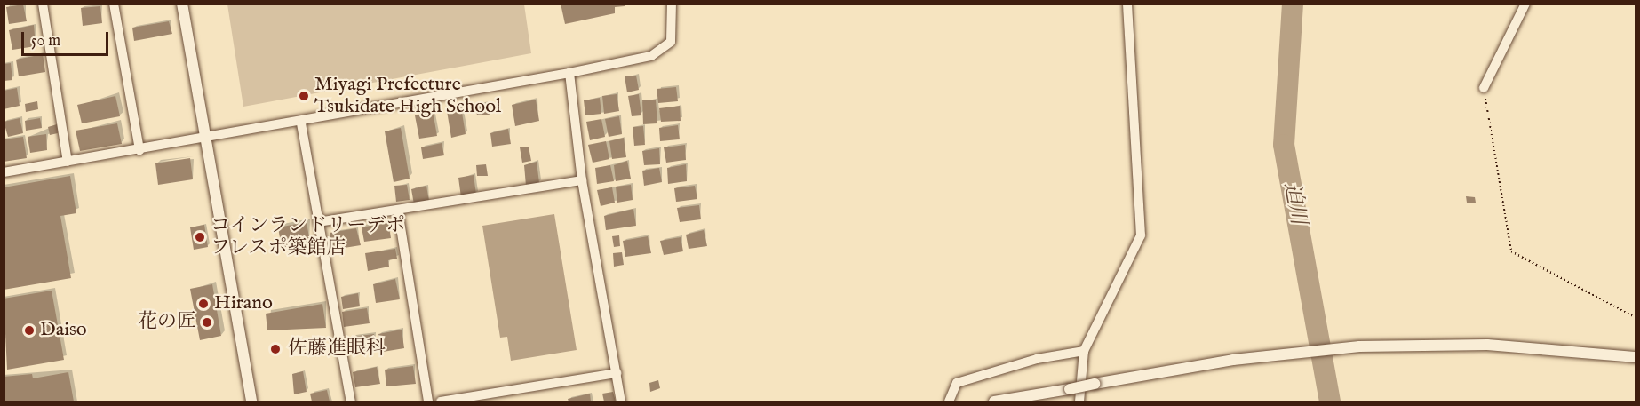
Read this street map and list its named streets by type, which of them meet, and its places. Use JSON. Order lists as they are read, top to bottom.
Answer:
{
  "water": ["迫川"],
  "places": [
    "Miyagi Prefecture Tsukidate High School",
    "コインランドリーデポ フレスポ築館店",
    "Hirano",
    "花の匠",
    "Daiso",
    "佐藤進眼科"
  ],
  "scale_bar": "50 m"
}
